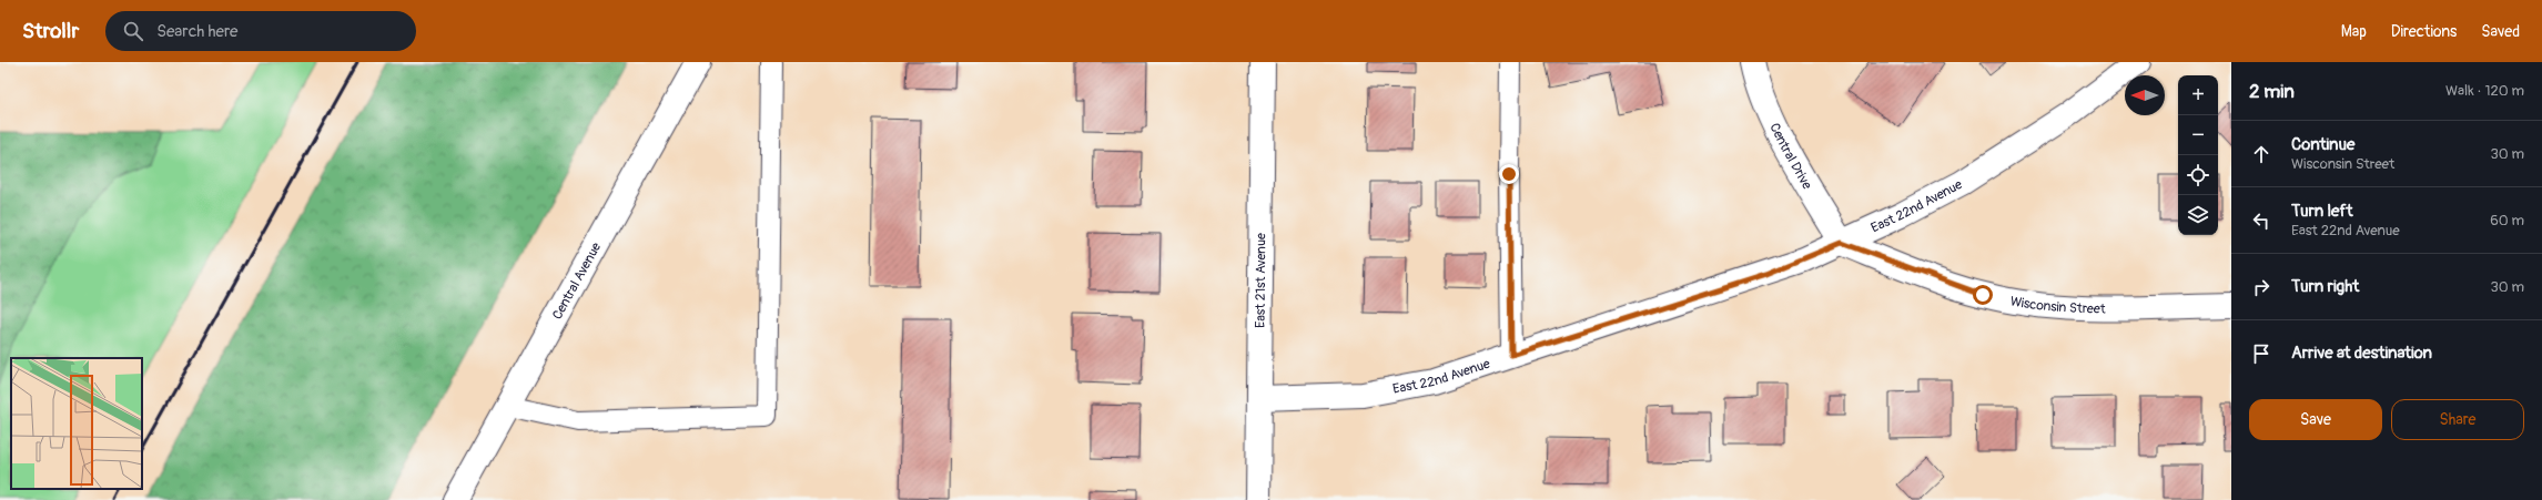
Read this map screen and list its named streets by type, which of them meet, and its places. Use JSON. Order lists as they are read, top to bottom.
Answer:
{
  "streets": {
    "street": [
      "Central Drive",
      "East 22nd Avenue",
      "Central Avenue",
      "East 21st Avenue",
      "Wisconsin Street"
    ]
  },
  "crossings": [
    ["Central Drive", "East 22nd Avenue"],
    ["Central Drive", "Wisconsin Street"],
    ["East 22nd Avenue", "East 21st Avenue"],
    ["East 22nd Avenue", "Wisconsin Street"]
  ],
  "north": "left",
  "page": {
    "header": "Strollr",
    "search": "Search here",
    "nav": ["Map", "Directions", "Saved"],
    "heading": ["2 min", "Walk · 120 m"],
    "map_buttons": ["+", "−"],
    "list": [
      ["Continue", "Wisconsin Street", "30 m"],
      ["Turn left", "East 22nd Avenue", "60 m"],
      ["Turn right", "30 m"],
      "Arrive at destination"
    ],
    "buttons": ["Save", "Share"]
  }
}
